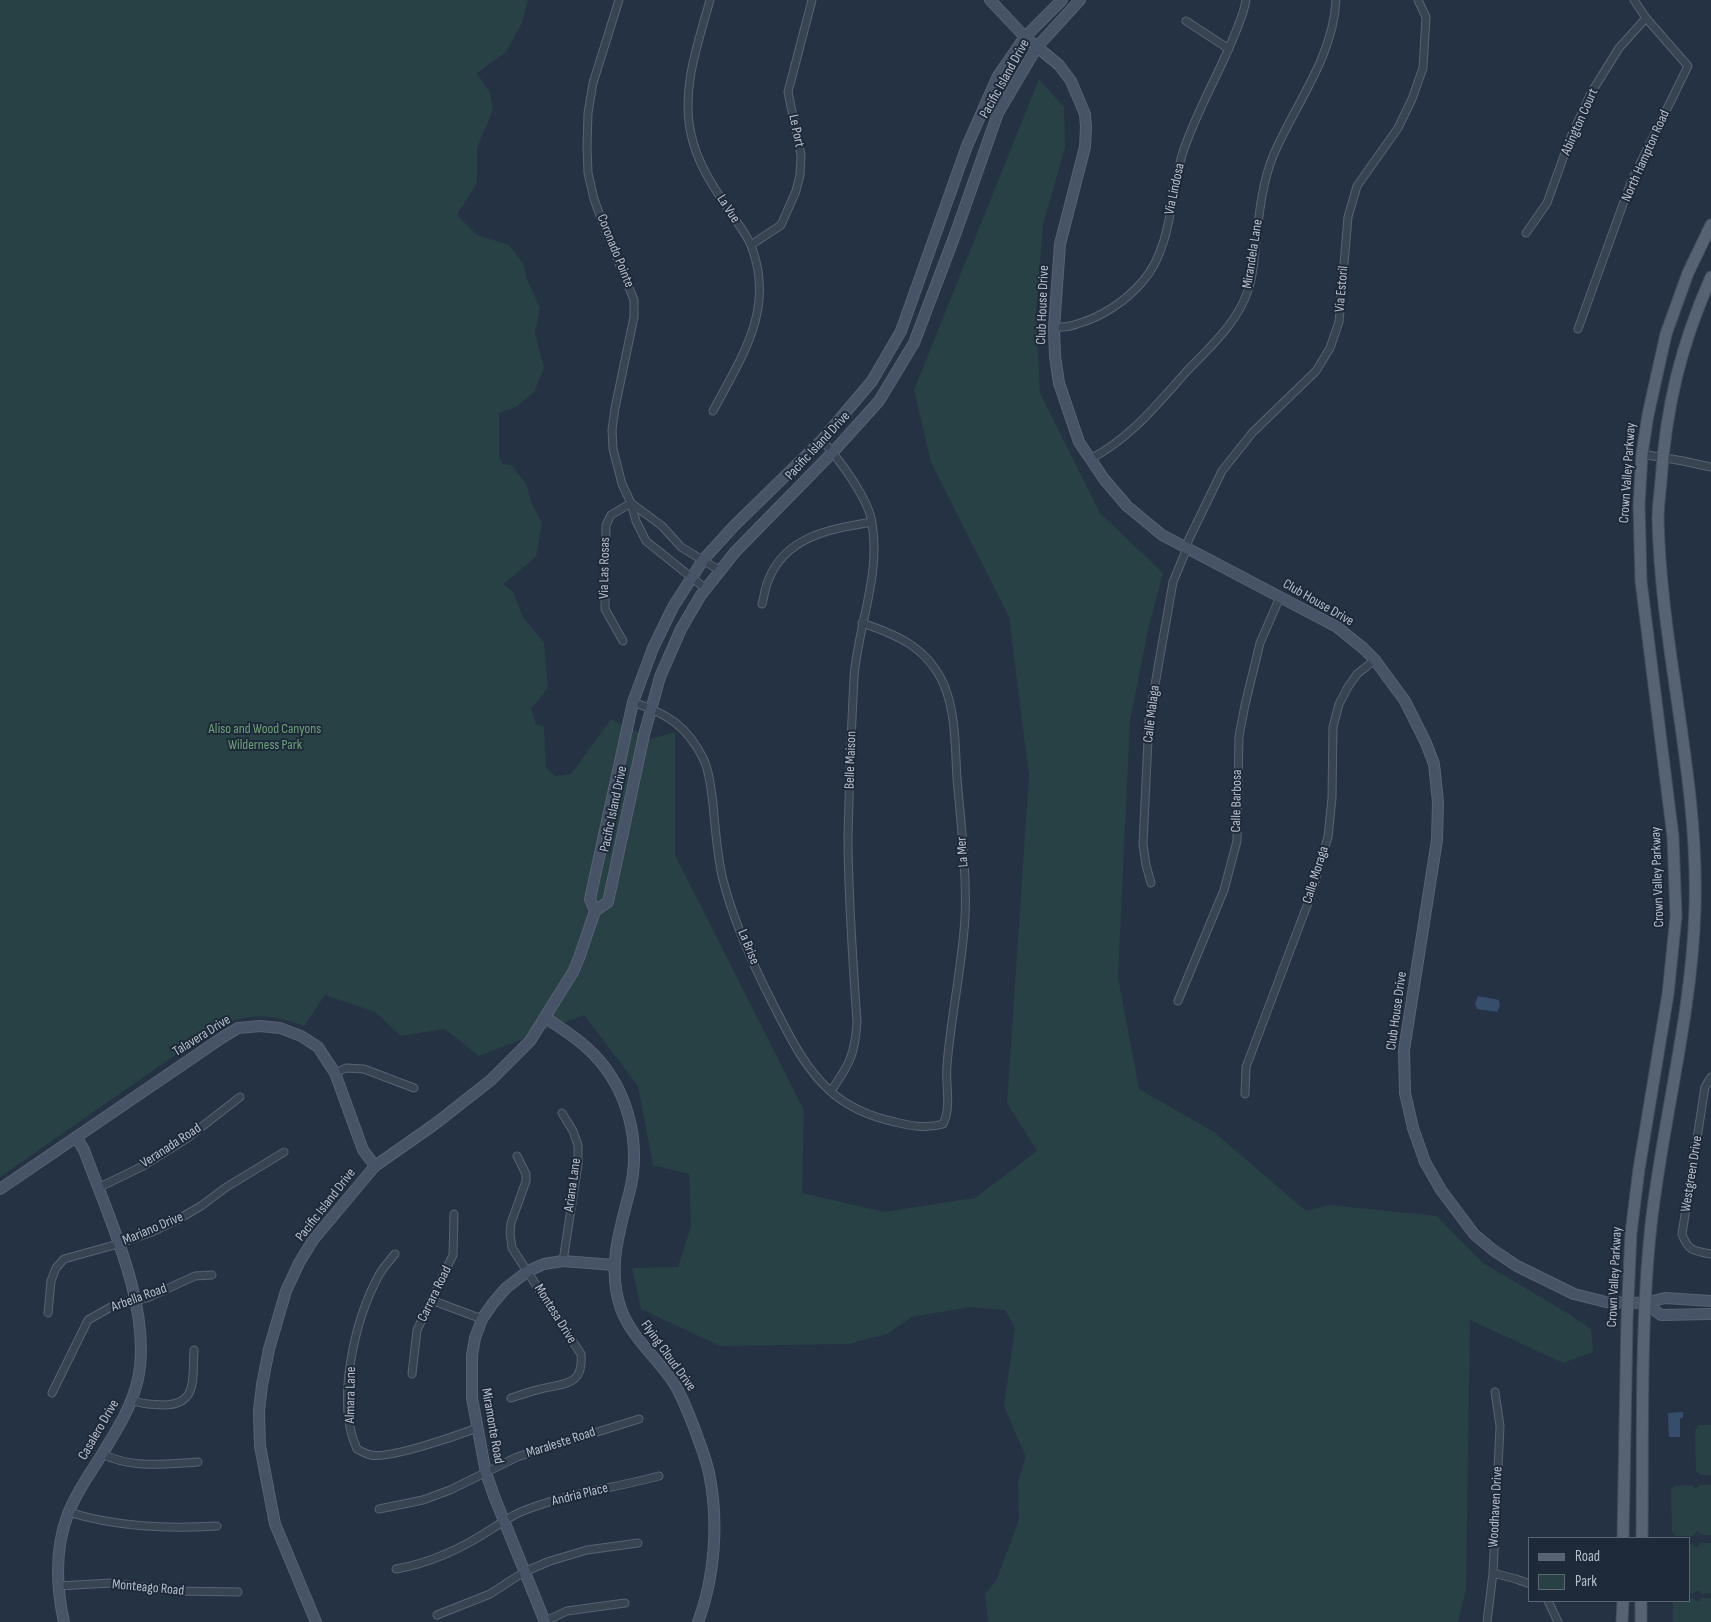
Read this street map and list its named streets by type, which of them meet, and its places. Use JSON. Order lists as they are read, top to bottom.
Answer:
{
  "streets": {
    "main road": ["Crown Valley Parkway"],
    "street": [
      "Pacific Island Drive",
      "Abington Court",
      "Le Port",
      "North Hampton Road",
      "Via Lindosa",
      "La Vue",
      "Coronado Pointe",
      "Mirandela Lane",
      "Via Estoril",
      "Club House Drive",
      "Via Las Rosas",
      "Calle Malaga",
      "Belle Maison",
      "Calle Barbosa",
      "La Mer",
      "Calle Moraga",
      "La Brise",
      "Talavera Drive",
      "Veranada Road",
      "Westgreen Drive",
      "Ariana Lane",
      "Mariano Drive",
      "Carrara Road",
      "Arbella Road",
      "Montesa Drive",
      "Flying Cloud Drive",
      "Almara Lane",
      "Miramonte Road",
      "Casalero Drive",
      "Maraleste Road",
      "Andria Place",
      "Woodhaven Drive",
      "Monteago Road"
    ]
  },
  "crossings": [
    ["Pacific Island Drive", "Coronado Pointe"],
    ["Pacific Island Drive", "Club House Drive"],
    ["Pacific Island Drive", "Belle Maison"],
    ["Pacific Island Drive", "La Brise"],
    ["Pacific Island Drive", "Talavera Drive"],
    ["Pacific Island Drive", "Flying Cloud Drive"],
    ["Abington Court", "North Hampton Road"],
    ["Le Port", "La Vue"],
    ["Via Lindosa", "Club House Drive"],
    ["Coronado Pointe", "Via Las Rosas"],
    ["Mirandela Lane", "Club House Drive"],
    ["Via Estoril", "Club House Drive"],
    ["Via Estoril", "Calle Malaga"],
    ["Club House Drive", "Crown Valley Parkway"],
    ["Club House Drive", "Calle Malaga"],
    ["Club House Drive", "Calle Barbosa"],
    ["Club House Drive", "Calle Moraga"],
    ["Belle Maison", "La Mer"],
    ["Belle Maison", "La Brise"],
    ["La Mer", "La Brise"],
    ["Talavera Drive", "Casalero Drive"],
    ["Veranada Road", "Casalero Drive"],
    ["Ariana Lane", "Miramonte Road"],
    ["Mariano Drive", "Casalero Drive"],
    ["Arbella Road", "Casalero Drive"],
    ["Montesa Drive", "Miramonte Road"],
    ["Flying Cloud Drive", "Miramonte Road"],
    ["Almara Lane", "Miramonte Road"],
    ["Miramonte Road", "Maraleste Road"],
    ["Miramonte Road", "Andria Place"],
    ["Casalero Drive", "Monteago Road"]
  ],
  "parks": ["Aliso and Wood Canyons Wilderness Park"],
  "legend": ["Road", "Park"]
}
